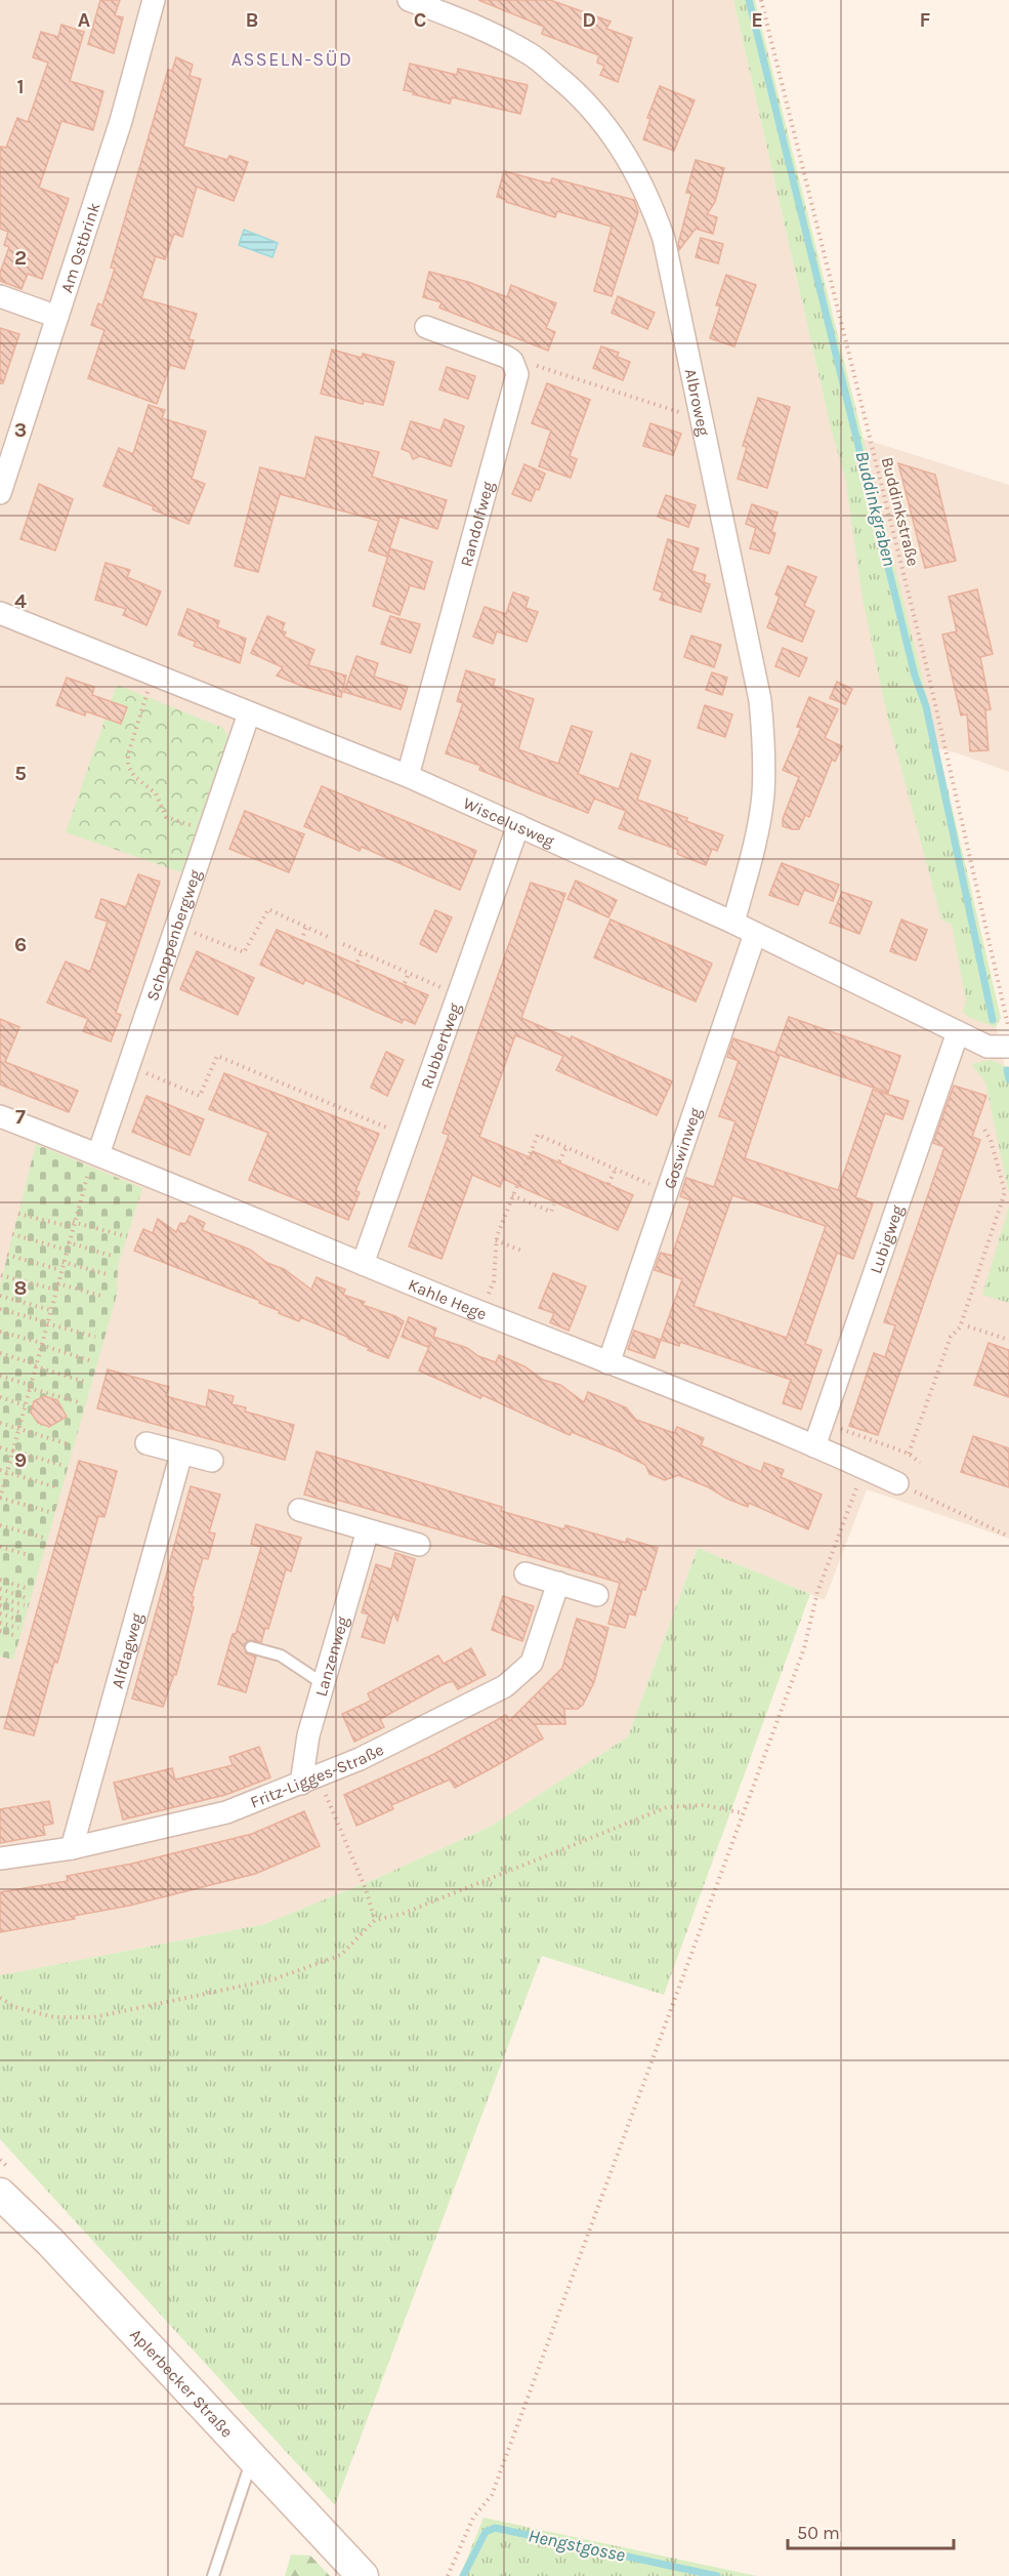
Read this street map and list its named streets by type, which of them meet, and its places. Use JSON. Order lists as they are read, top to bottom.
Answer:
{
  "streets": {
    "main road": ["Aplerbecker Straße"],
    "street": [
      "Am Ostbrink",
      "Albroweg",
      "Randolfweg",
      "Wiscelusweg",
      "Schoppenbergweg",
      "Rubbertweg",
      "Goswinweg",
      "Lubigweg",
      "Kahle Hege",
      "Alfdagweg",
      "Lanzenweg",
      "Fritz-Ligges-Straße"
    ],
    "path": ["Buddinkstraße"]
  },
  "crossings": [
    ["Albroweg", "Wiscelusweg"],
    ["Randolfweg", "Wiscelusweg"],
    ["Wiscelusweg", "Schoppenbergweg"],
    ["Wiscelusweg", "Rubbertweg"],
    ["Wiscelusweg", "Goswinweg"],
    ["Wiscelusweg", "Lubigweg"],
    ["Schoppenbergweg", "Kahle Hege"],
    ["Rubbertweg", "Kahle Hege"],
    ["Goswinweg", "Kahle Hege"],
    ["Lubigweg", "Kahle Hege"],
    ["Alfdagweg", "Fritz-Ligges-Straße"],
    ["Lanzenweg", "Fritz-Ligges-Straße"]
  ],
  "districts": ["ASSELN-SÜD"],
  "water": ["Buddinkgraben", "Hengstgosse"],
  "scale_bar": "50 m",
  "grid": {
    "columns": [
      "A",
      "B",
      "C",
      "D",
      "E",
      "F"
    ],
    "rows": [
      "1",
      "2",
      "3",
      "4",
      "5",
      "6",
      "7",
      "8",
      "9"
    ]
  }
}
